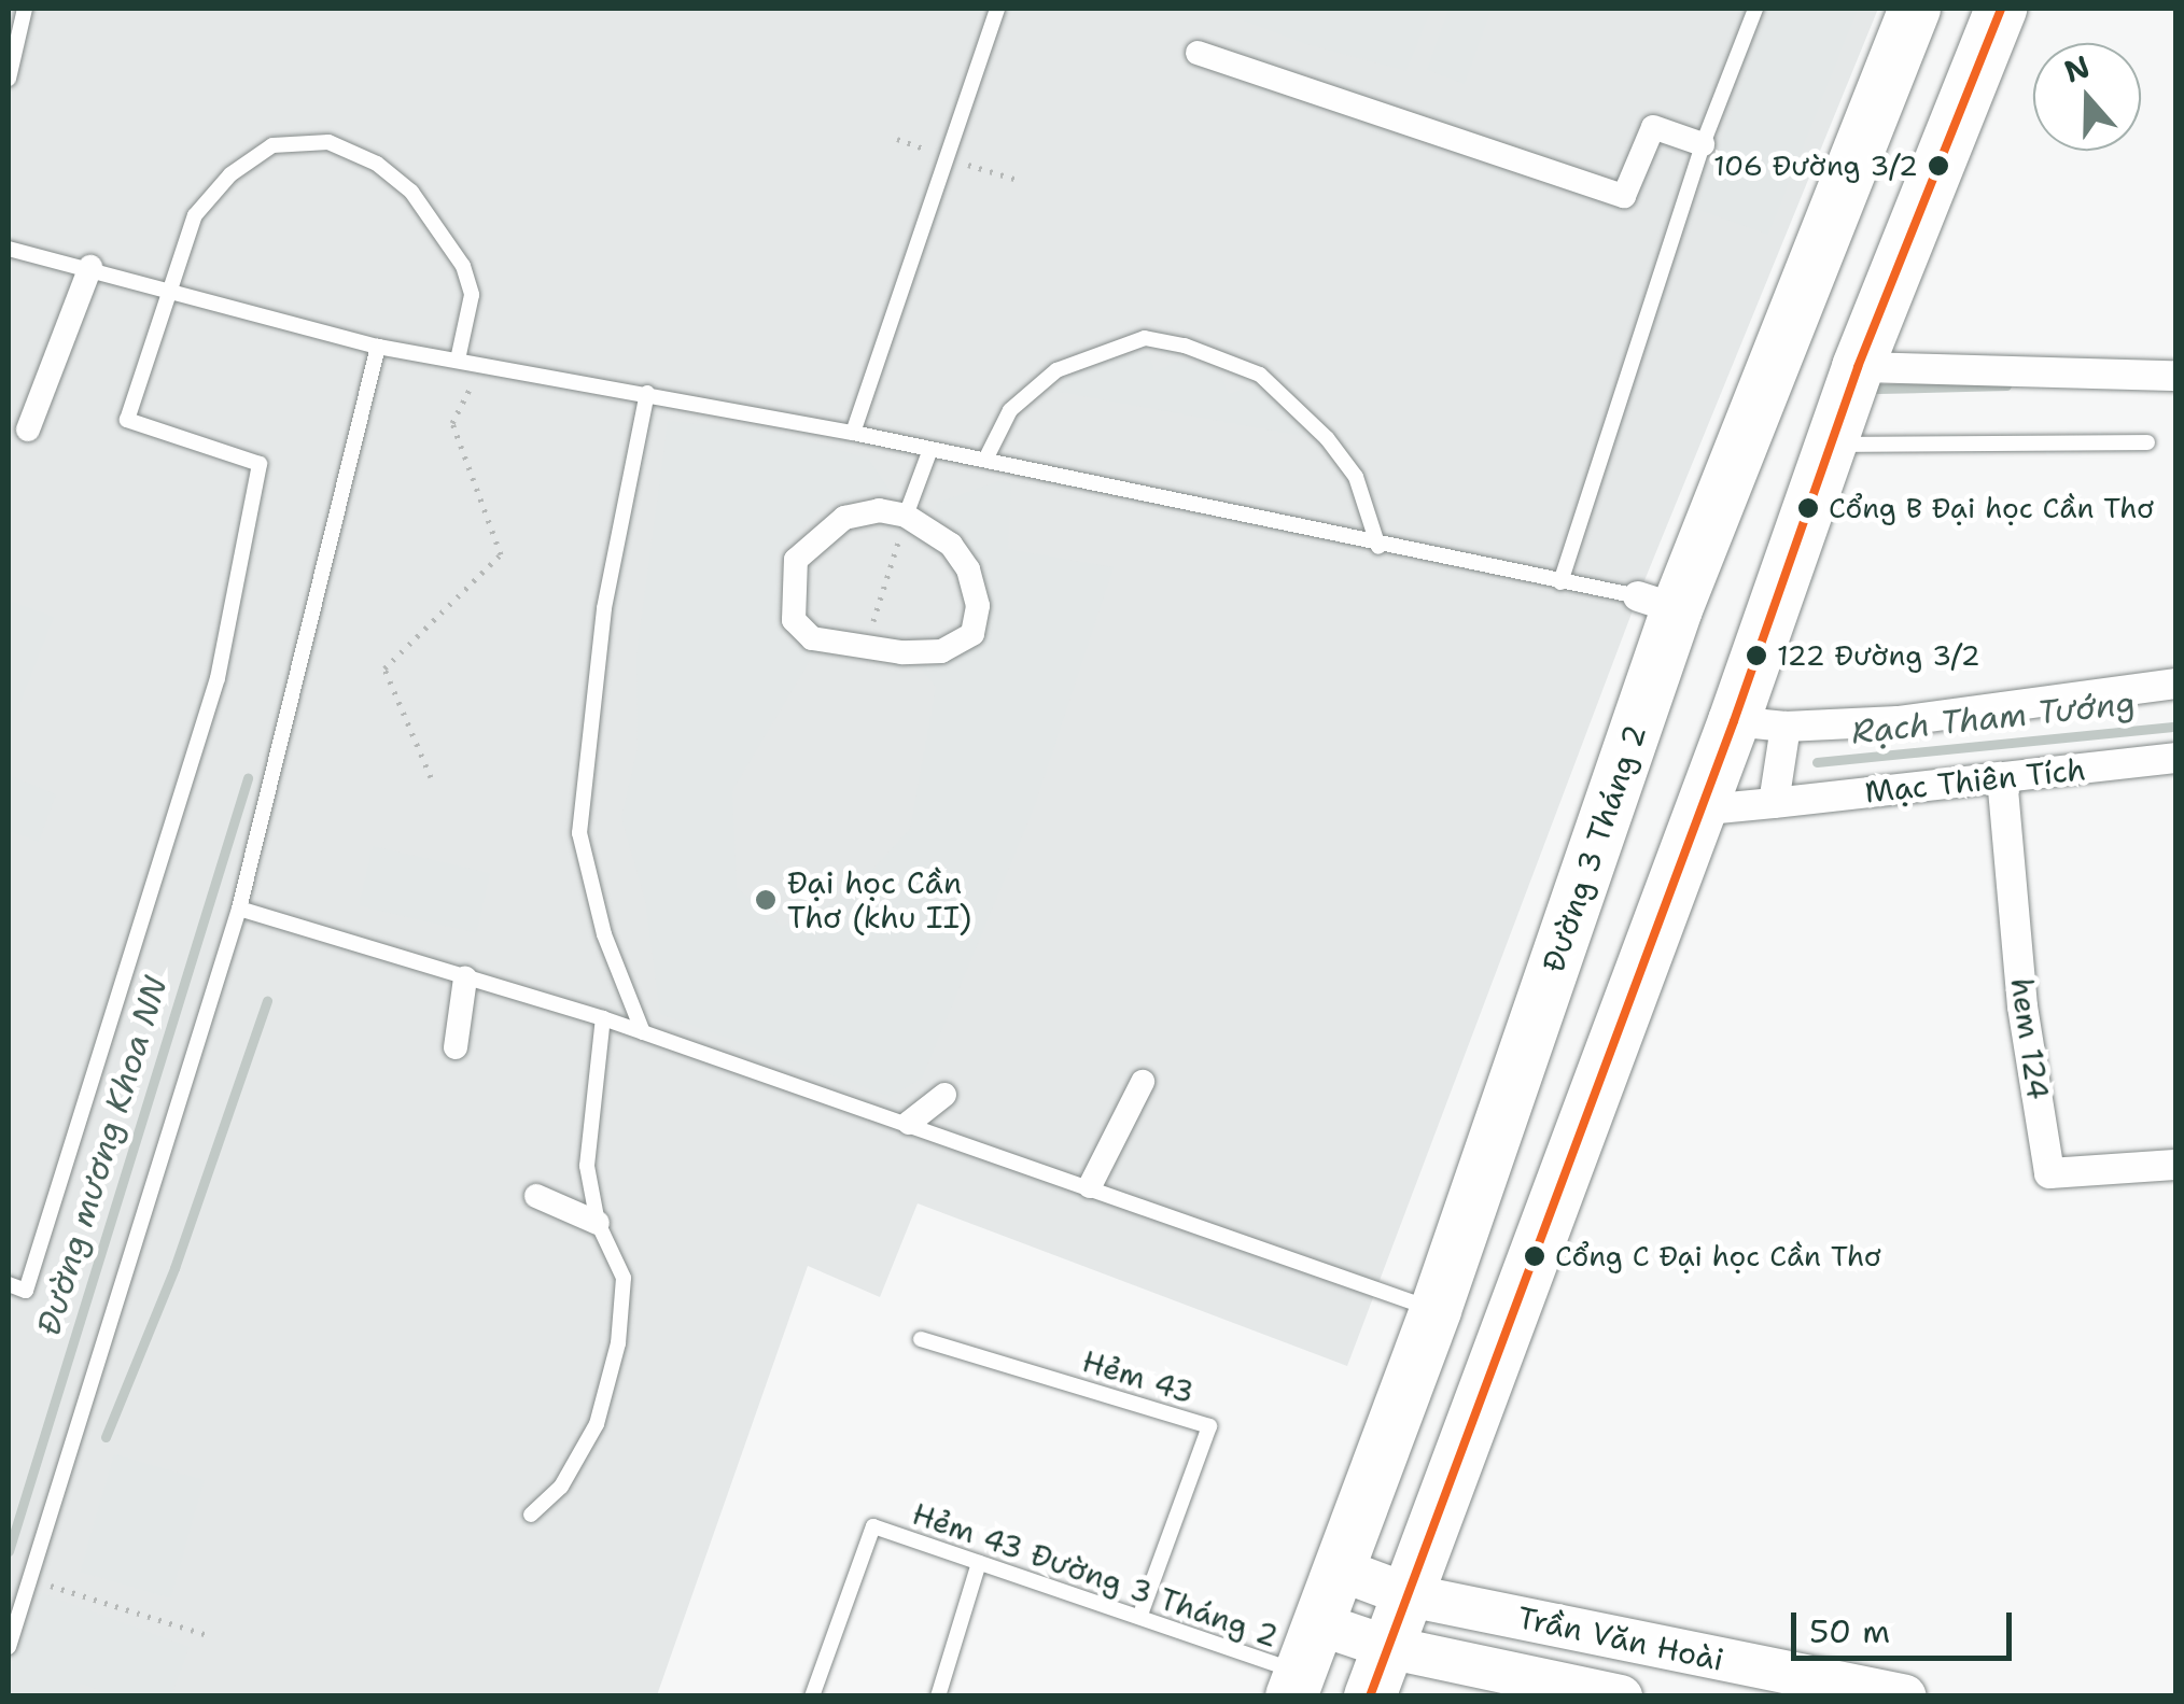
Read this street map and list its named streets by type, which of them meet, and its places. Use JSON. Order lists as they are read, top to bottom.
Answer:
{
  "streets": {
    "highway": ["Đường 3 Tháng 2"],
    "main road": ["Trần Văn Hoài"],
    "street": ["Mạc Thiên Tích", "hem 124"],
    "lane": ["Hẻm 43", "Hẻm 43 Đường 3 Tháng 2"]
  },
  "crossings": [
    ["Mạc Thiên Tích", "hem 124"],
    ["Đường 3 Tháng 2", "Hẻm 43 Đường 3 Tháng 2"],
    ["Đường 3 Tháng 2", "Trần Văn Hoài"],
    ["Hẻm 43", "Hẻm 43 Đường 3 Tháng 2"]
  ],
  "water": ["Rạch Tham Tướng", "Đường mương Khoa NN"],
  "places": [
    "106 Đường 3/2",
    "Cổng B Đại học Cần Thơ",
    "122 Đường 3/2",
    "Đại học Cần Thơ (khu II)",
    "Cổng C Đại học Cần Thơ"
  ],
  "scale_bar": "50 m",
  "north": "top"
}
